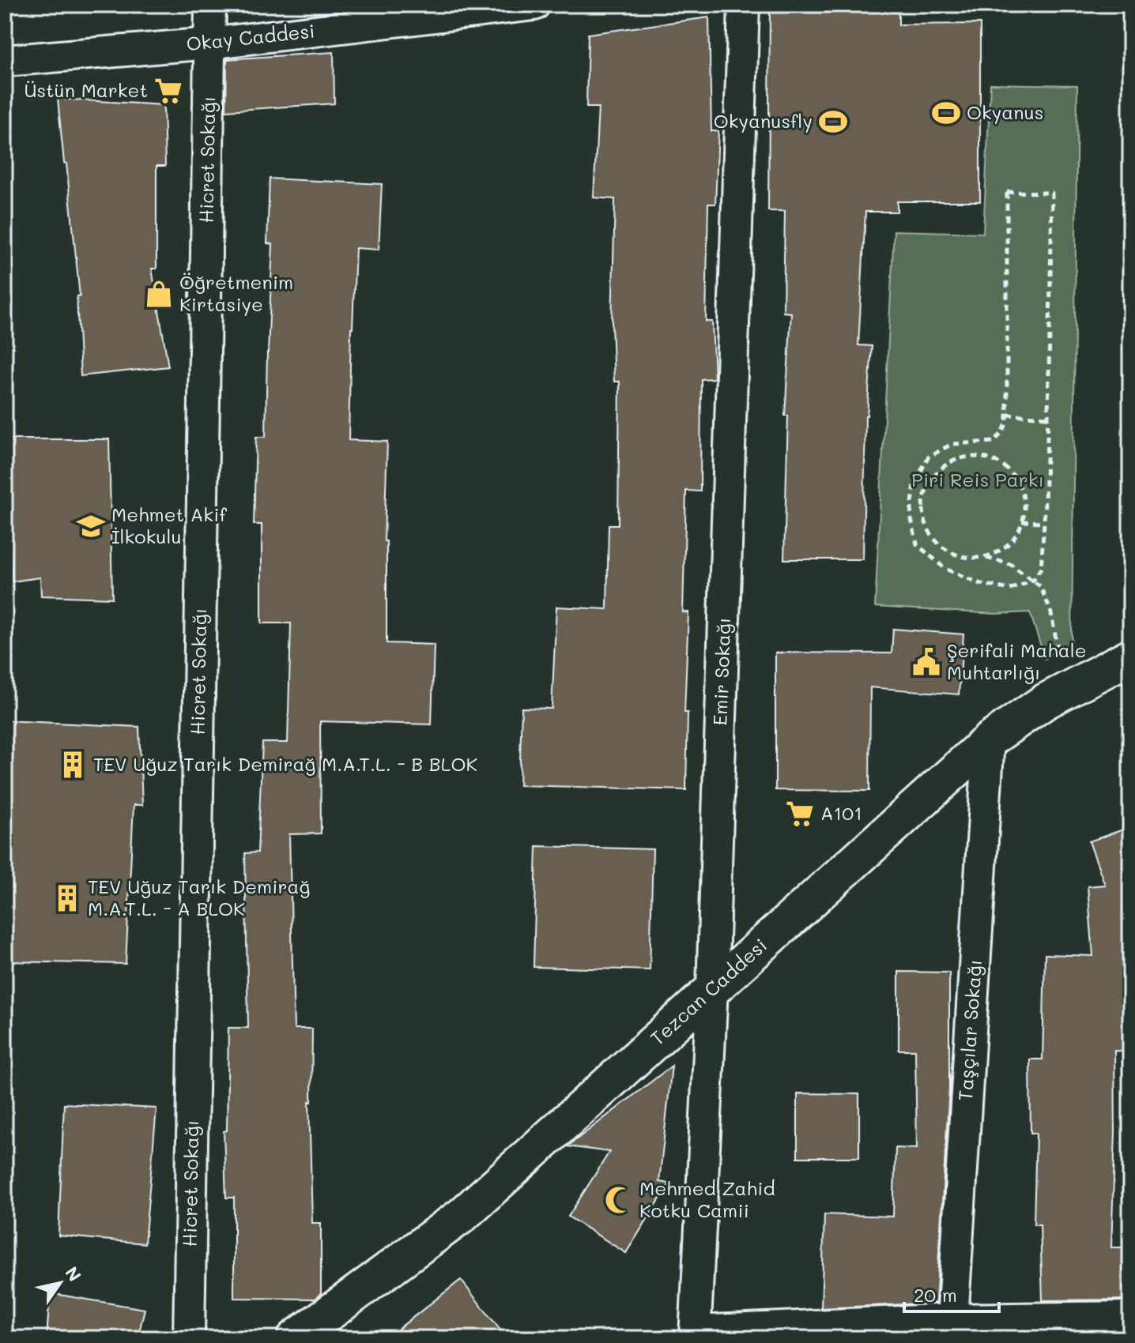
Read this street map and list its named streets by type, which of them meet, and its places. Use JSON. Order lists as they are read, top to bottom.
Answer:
{
  "streets": {
    "street": [
      "Okay Caddesi",
      "Hicret Sokağı",
      "Emir Sokağı",
      "Tezcan Caddesi",
      "Taşçılar Sokağı"
    ]
  },
  "crossings": [
    ["Okay Caddesi", "Hicret Sokağı"],
    ["Emir Sokağı", "Tezcan Caddesi"],
    ["Tezcan Caddesi", "Taşçılar Sokağı"]
  ],
  "parks": ["Piri Reis Parkı"],
  "places": {
    "supermarket": ["Üstün Market", "A101"],
    "sports": ["Okyanus", "Okyanusfly"],
    "shop": ["Öğretmenim Kirtasiye"],
    "school or university": ["Mehmet Akif İlkokulu"],
    "public building": ["Şerifali Mahale Muhtarlığı"],
    "building": ["TEV Uğuz Tarık Demirağ M.A.T.L. - B BLOK", "TEV Uğuz Tarık Demirağ M.A.T.L. - A BLOK"],
    "mosque": ["Mehmed Zahid Kotku Camii"]
  },
  "scale_bar": "20 m",
  "north": "top right"
}
